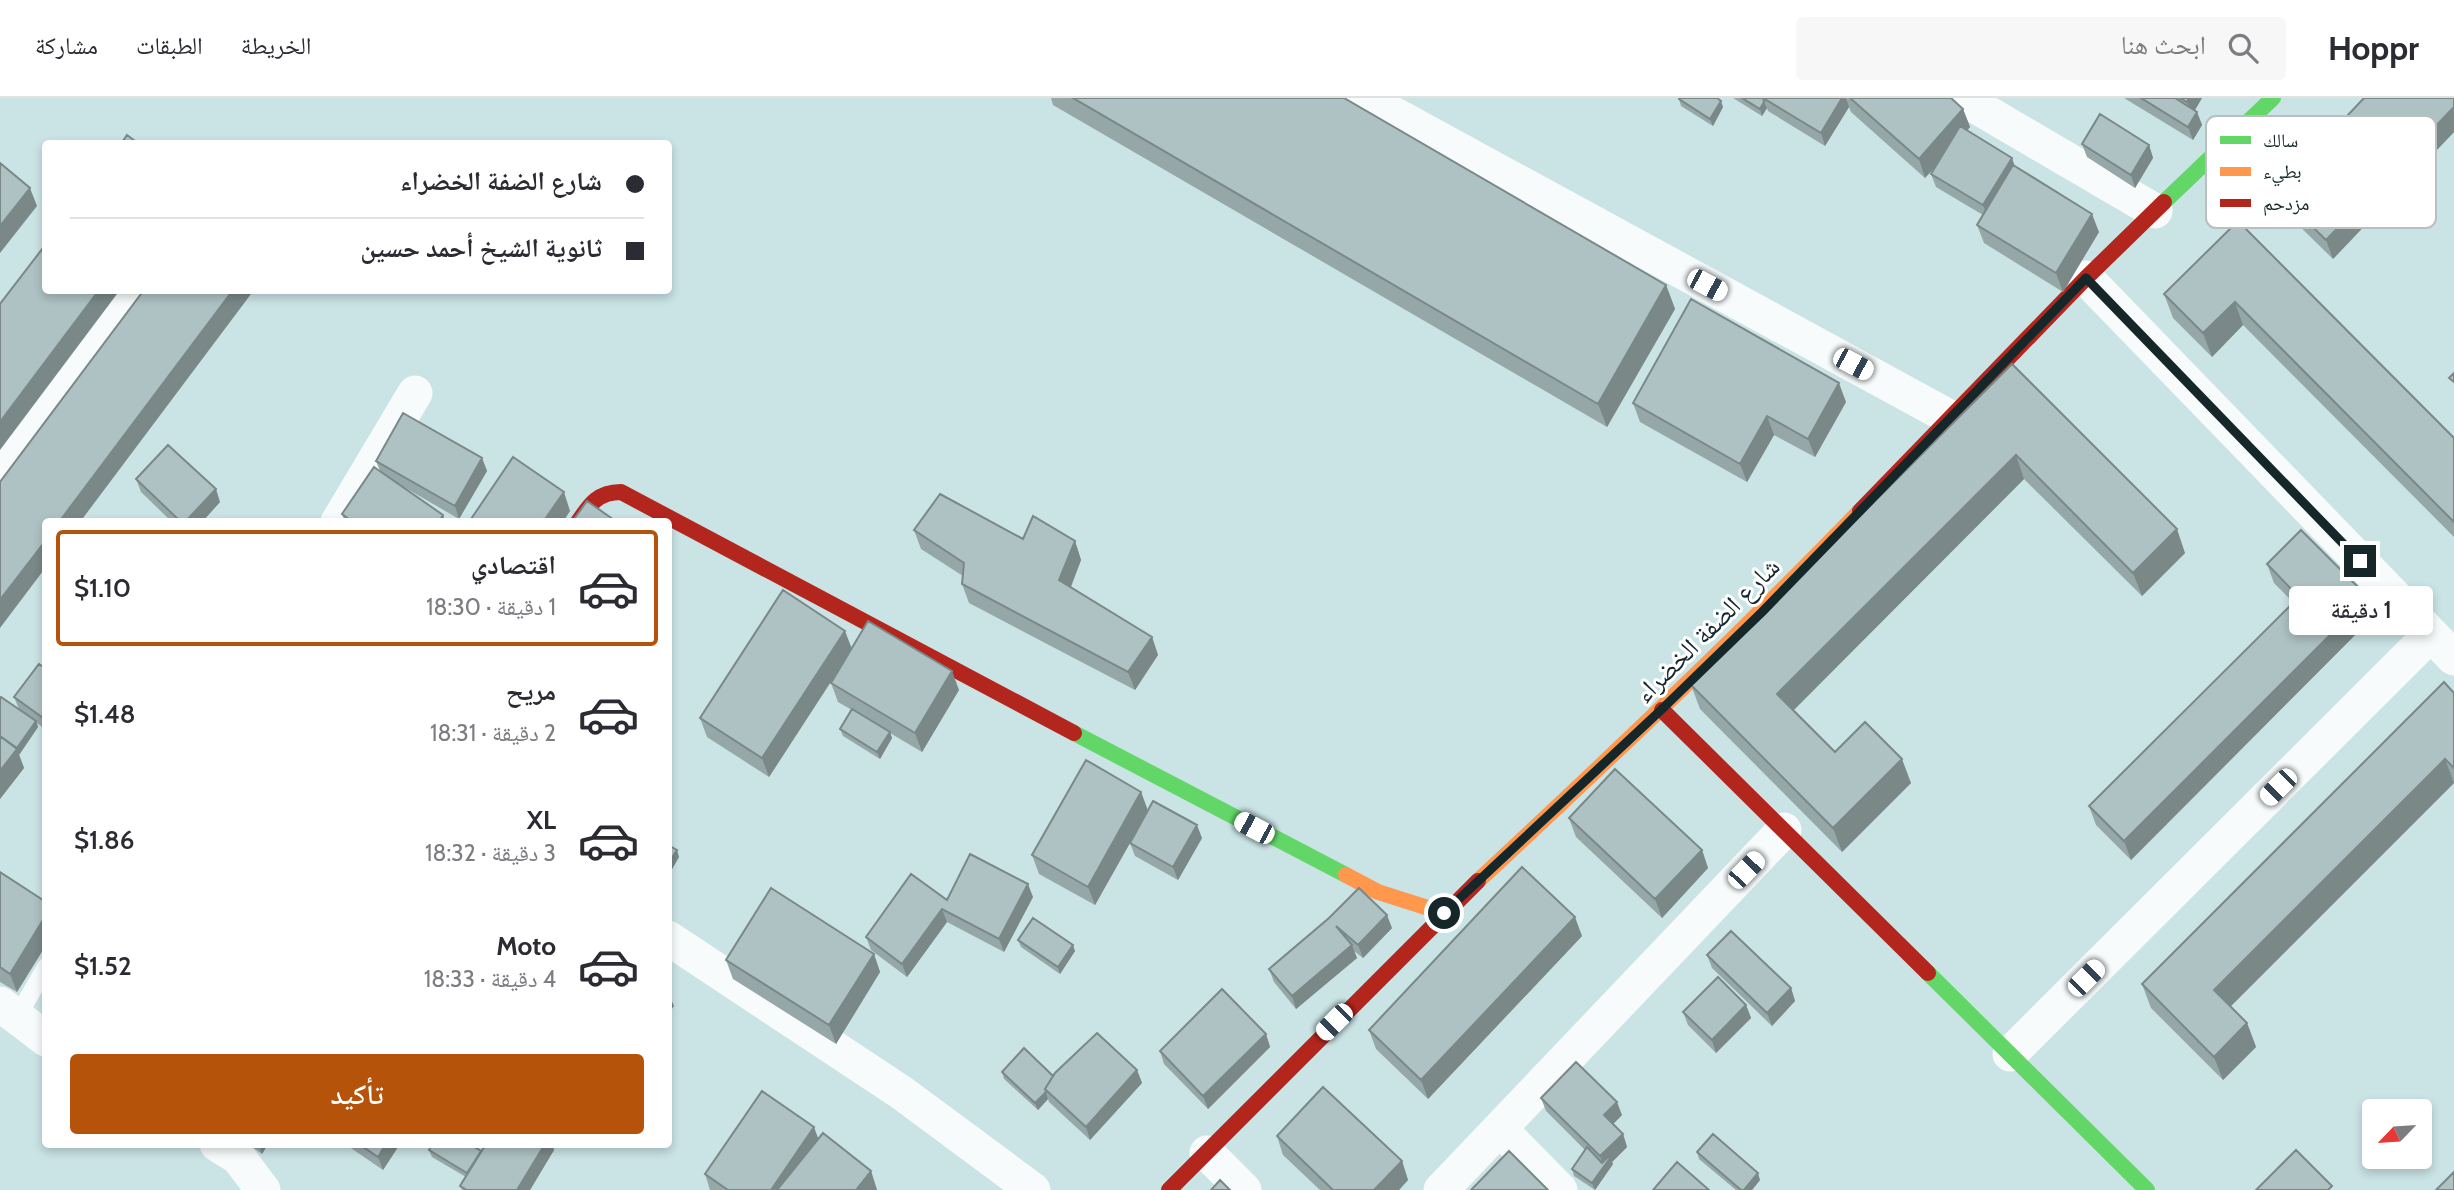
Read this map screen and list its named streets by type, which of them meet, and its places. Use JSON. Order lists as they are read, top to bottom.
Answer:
{
  "streets": {
    "street": ["شارع الضفة الخضراء"]
  },
  "legend": ["سالك", "بطيء", "مزدحم"],
  "north": "bottom left",
  "page": {
    "header": "Hoppr",
    "search": "ابحث هنا",
    "nav": ["الخريطة", "الطبقات", "مشاركة"],
    "banner": ["شارع الضفة الخضراء", "ثانوية الشيخ أحمد حسين"],
    "list": [
      {
        "name": "اقتصادي",
        "note": "1 دقيقة · 18:30",
        "value": "$1.10"
      },
      {
        "name": "مريح",
        "note": "2 دقيقة · 18:31",
        "value": "$1.48"
      },
      {
        "name": "XL",
        "note": "3 دقيقة · 18:32",
        "value": "$1.86"
      },
      {
        "name": "Moto",
        "note": "4 دقيقة · 18:33",
        "value": "$1.52"
      }
    ],
    "bubble": "1 دقيقة",
    "buttons": "تأكيد"
  }
}
